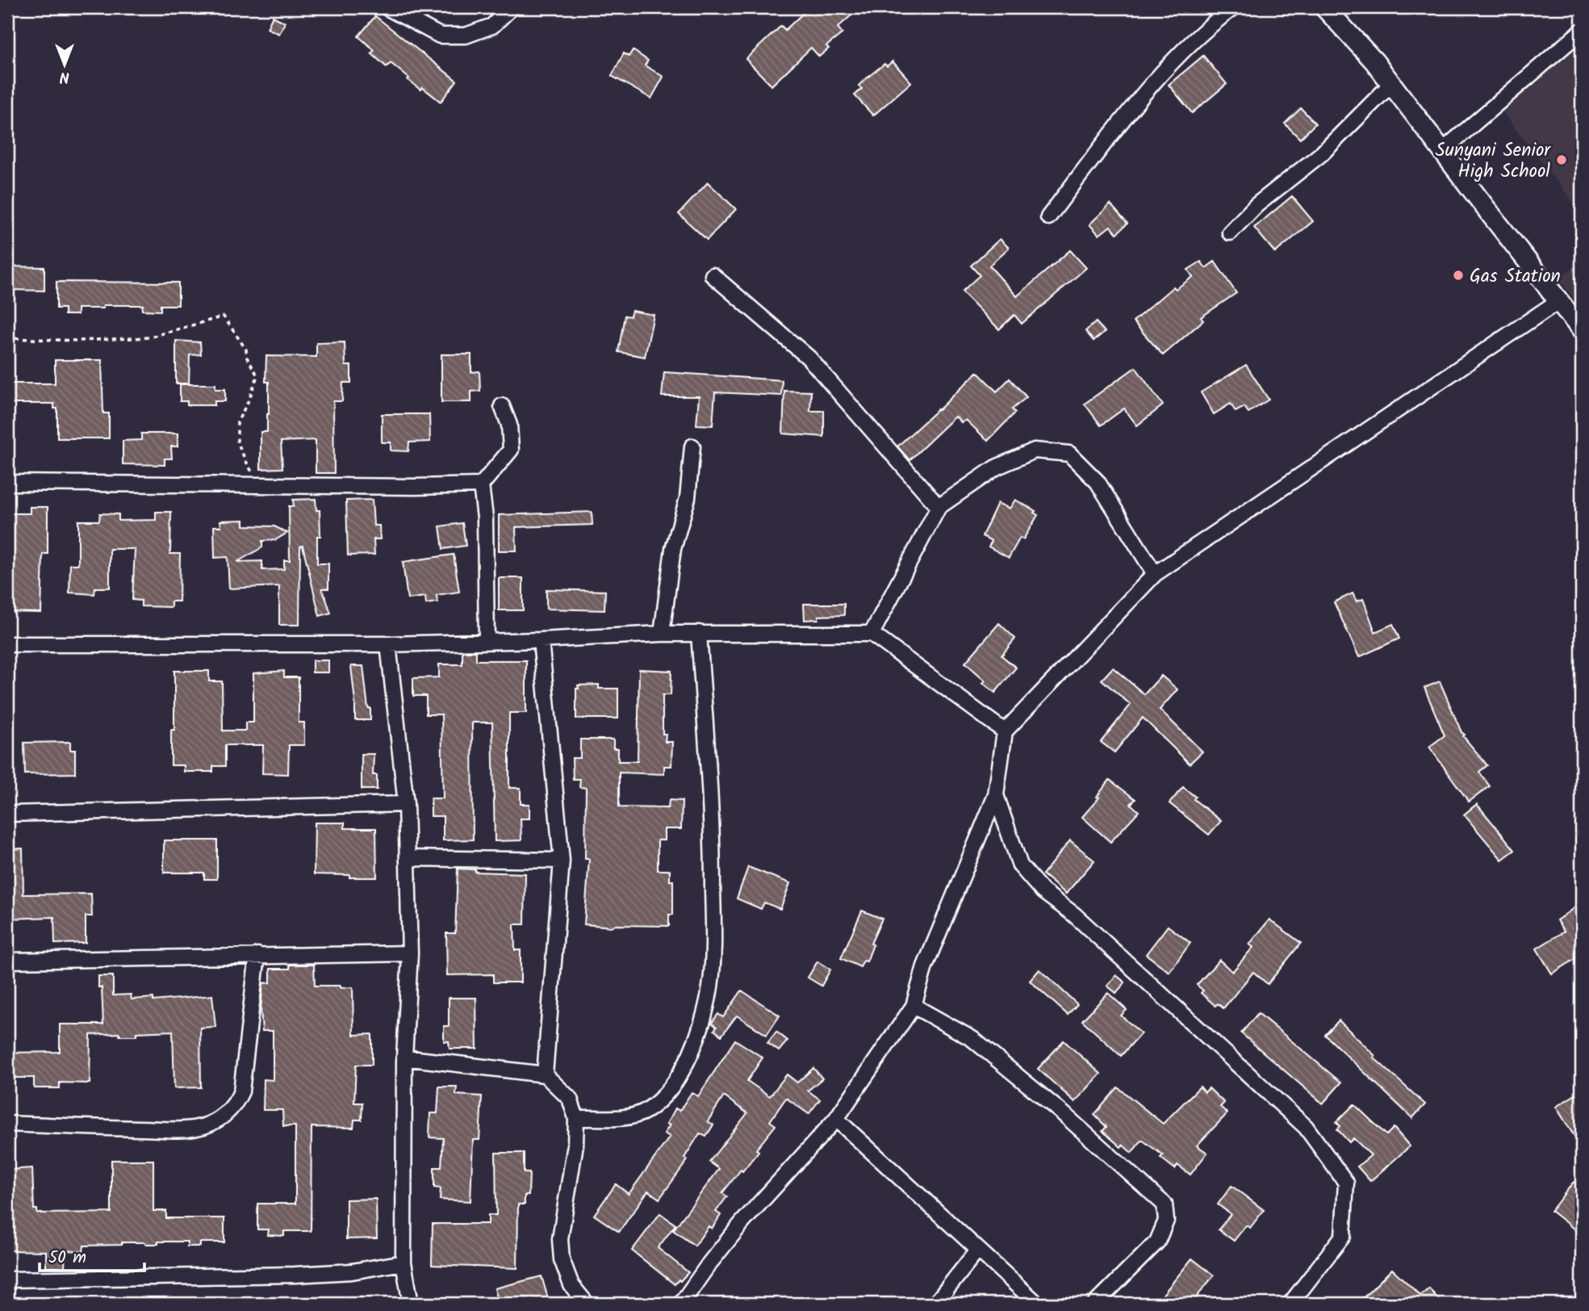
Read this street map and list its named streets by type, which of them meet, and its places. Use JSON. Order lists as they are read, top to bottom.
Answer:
{
  "places": ["Sunyani Senior High School", "Gas Station"],
  "scale_bar": "50 m",
  "north": "bottom"
}
